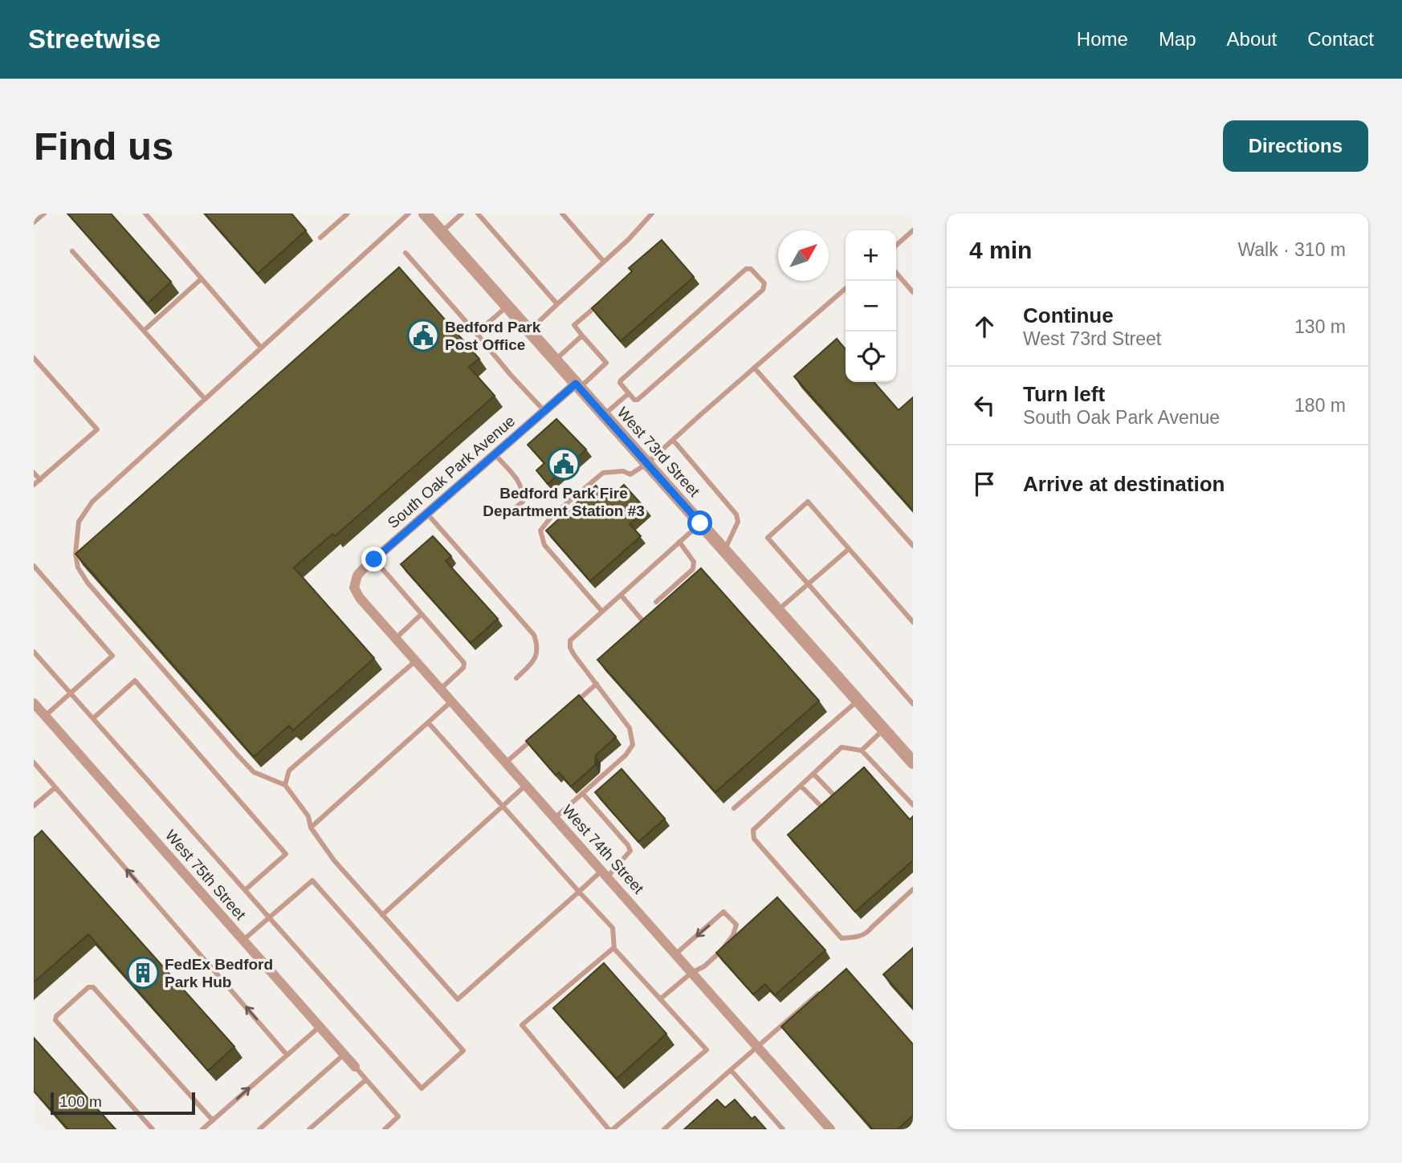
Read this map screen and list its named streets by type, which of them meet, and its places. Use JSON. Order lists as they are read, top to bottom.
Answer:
{
  "streets": {
    "street": [
      "West 73rd Street",
      "South Oak Park Avenue",
      "West 74th Street",
      "West 75th Street"
    ]
  },
  "crossings": [
    ["West 73rd Street", "South Oak Park Avenue"],
    ["South Oak Park Avenue", "West 74th Street"]
  ],
  "places": {
    "public building": ["Bedford Park Post Office", "Bedford Park Fire Department Station #3"],
    "building": ["FedEx Bedford Park Hub"]
  },
  "scale_bar": "100 m",
  "north": "top right",
  "page": {
    "header": "Streetwise",
    "nav": [
      "Home",
      "Map",
      "About",
      "Contact"
    ],
    "buttons": "Directions",
    "title": "Find us",
    "heading": ["4 min", "Walk · 310 m"],
    "map_buttons": ["+", "−"],
    "list": [
      ["Continue", "West 73rd Street", "130 m"],
      ["Turn left", "South Oak Park Avenue", "180 m"],
      "Arrive at destination"
    ],
    "scale": "100 m"
  }
}
